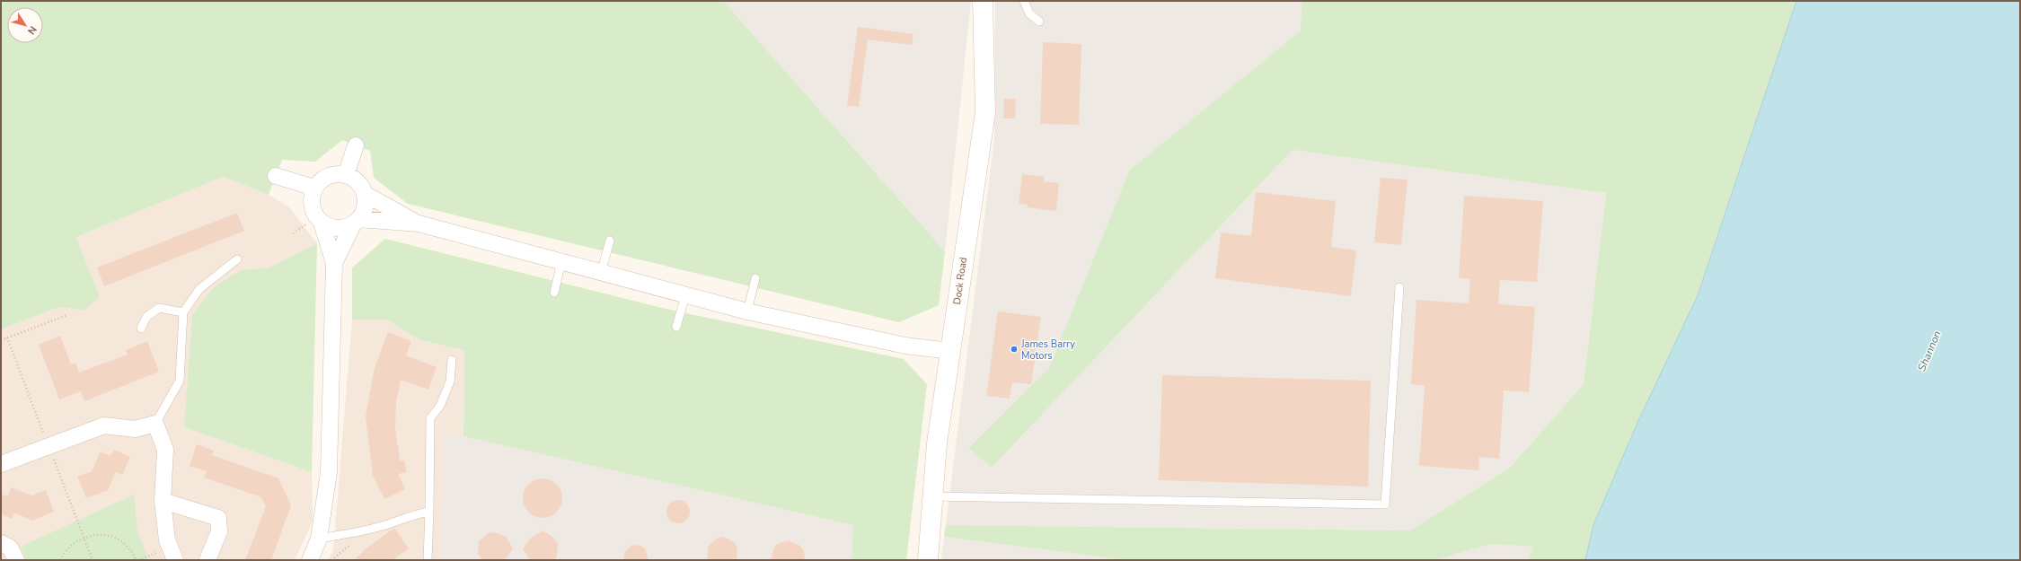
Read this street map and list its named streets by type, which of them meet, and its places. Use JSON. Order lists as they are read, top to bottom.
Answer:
{
  "streets": {
    "main road": ["Dock Road"]
  },
  "water": ["Shannon"],
  "places": ["James Barry Motors"],
  "north": "bottom right"
}
